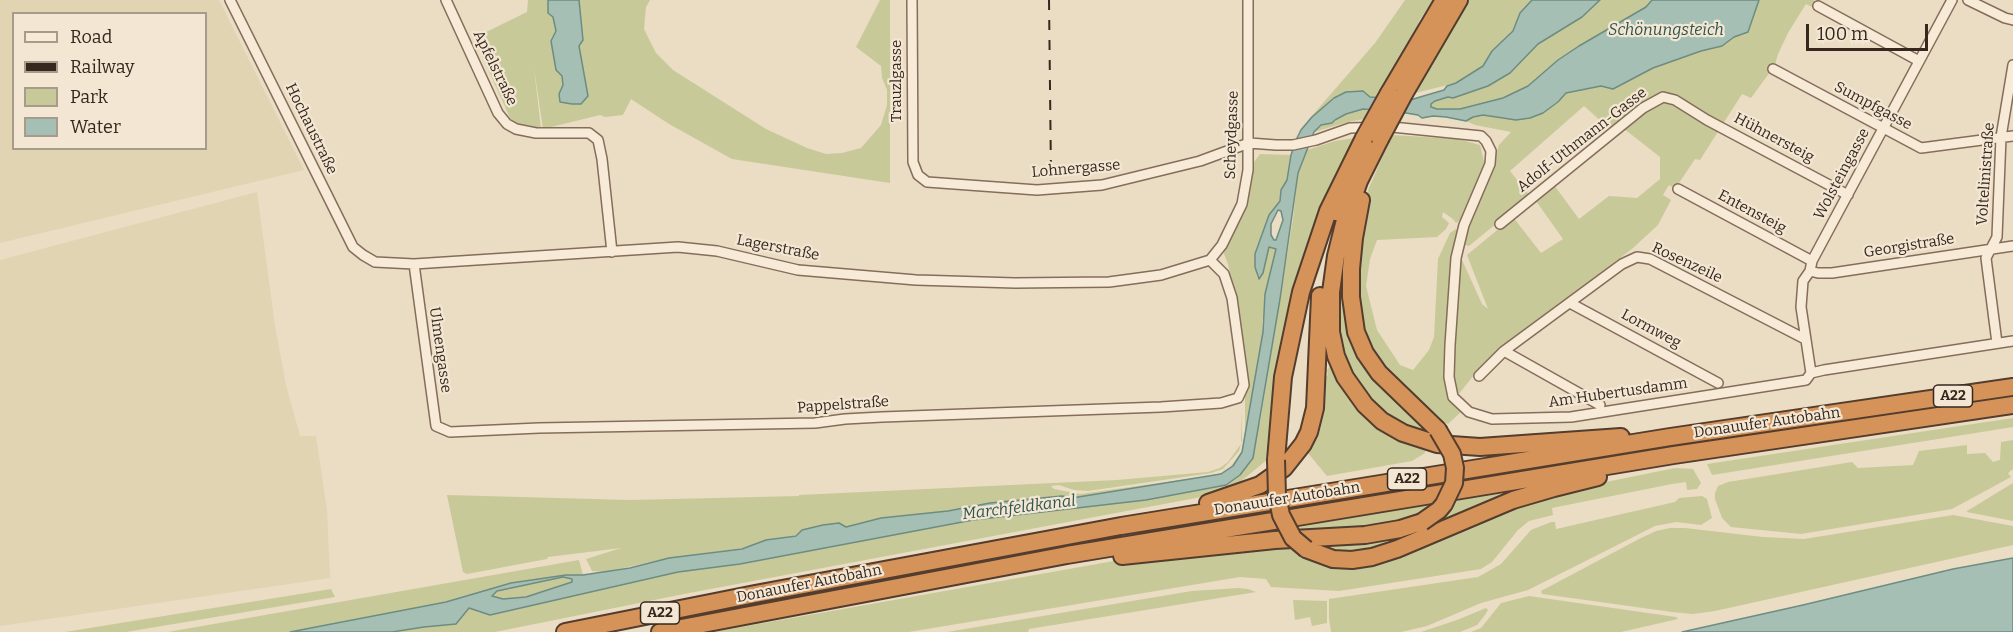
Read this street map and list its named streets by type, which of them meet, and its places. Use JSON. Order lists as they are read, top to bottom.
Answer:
{
  "streets": {
    "highway": ["A22", "Donauufer Autobahn"],
    "street": [
      "Apfelstraße",
      "Trauzlgasse",
      "Sumpfgasse",
      "Hochaustraße",
      "Scheydgasse",
      "Hühnersteig",
      "Adolf-Uthmann-Gasse",
      "Lohnergasse",
      "Wolsteingasse",
      "Voltelinistraße",
      "Entensteig",
      "Georgistraße",
      "Lagerstraße",
      "Rosenzeile",
      "Lormweg",
      "Ulmengasse",
      "Am Hubertusdamm",
      "Pappelstraße"
    ]
  },
  "crossings": [
    ["Apfelstraße", "Lagerstraße"],
    ["Trauzlgasse", "Lohnergasse"],
    ["Sumpfgasse", "Wolsteingasse"],
    ["Sumpfgasse", "Voltelinistraße"],
    ["Hochaustraße", "Lagerstraße"],
    ["Scheydgasse", "Lohnergasse"],
    ["Scheydgasse", "Lagerstraße"],
    ["Scheydgasse", "Am Hubertusdamm"],
    ["Scheydgasse", "Pappelstraße"],
    ["Hühnersteig", "Adolf-Uthmann-Gasse"],
    ["Hühnersteig", "Wolsteingasse"],
    ["Lohnergasse", "Am Hubertusdamm"],
    ["Wolsteingasse", "Entensteig"],
    ["Wolsteingasse", "Georgistraße"],
    ["Wolsteingasse", "Rosenzeile"],
    ["Wolsteingasse", "Am Hubertusdamm"],
    ["Voltelinistraße", "Georgistraße"],
    ["Voltelinistraße", "Am Hubertusdamm"],
    ["Entensteig", "Georgistraße"],
    ["Lagerstraße", "Ulmengasse"],
    ["Lagerstraße", "Pappelstraße"],
    ["Rosenzeile", "Lormweg"],
    ["Ulmengasse", "Pappelstraße"]
  ],
  "water": ["Schönungsteich", "Marchfeldkanal"],
  "legend": [
    "Road",
    "Railway",
    "Park",
    "Water"
  ],
  "scale_bar": "100 m"
}
